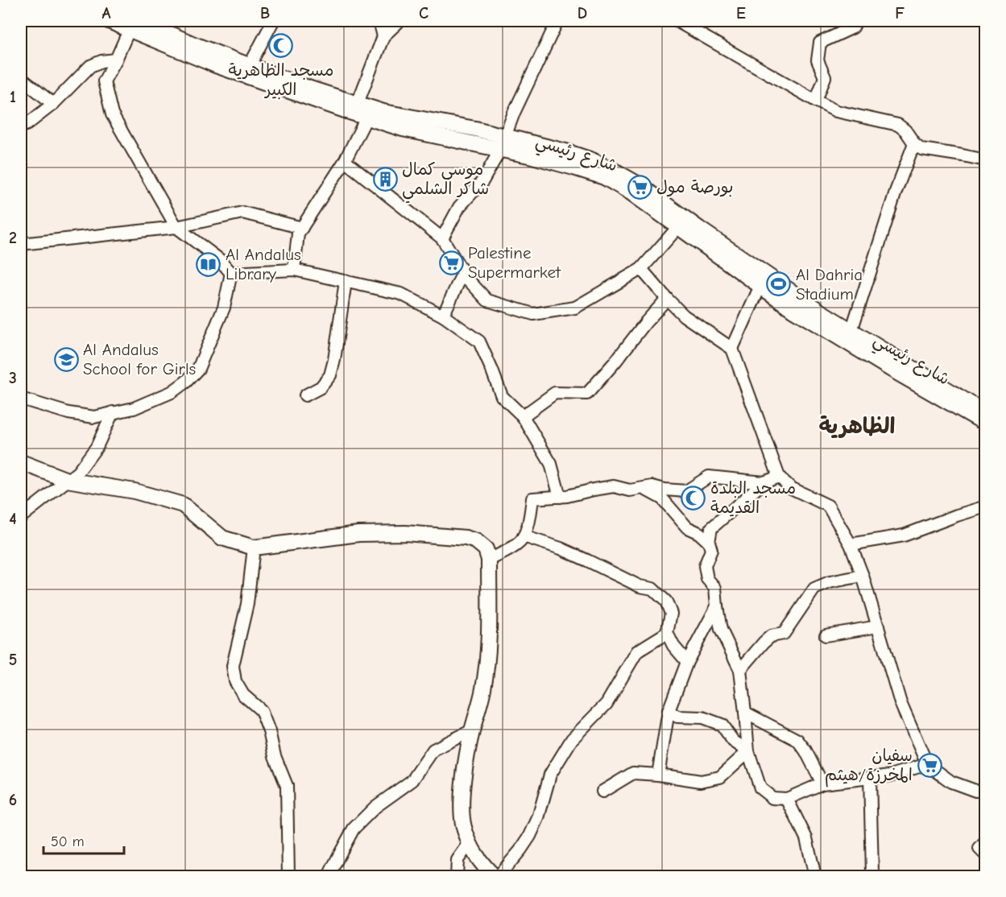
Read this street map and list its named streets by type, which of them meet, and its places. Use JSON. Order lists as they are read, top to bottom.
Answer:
{
  "streets": {
    "main road": ["شارع رئيسي"]
  },
  "districts": ["الظاهرية"],
  "places": {
    "mosque": ["مسجد الظاهرية الكبير", "مسجد البلدة القديمة"],
    "building": ["موسى كمال شاكر الشلمي"],
    "supermarket": ["بورصة مول", "Palestine Supermarket", "سفيان المخرزة/هيثم"],
    "library": ["Al Andalus Library"],
    "sports": ["Al Dahria Stadium"],
    "school or university": ["Al Andalus School for Girls"]
  },
  "scale_bar": "50 m",
  "grid": {
    "columns": [
      "A",
      "B",
      "C",
      "D",
      "E",
      "F"
    ],
    "rows": [
      "1",
      "2",
      "3",
      "4",
      "5",
      "6"
    ]
  }
}
